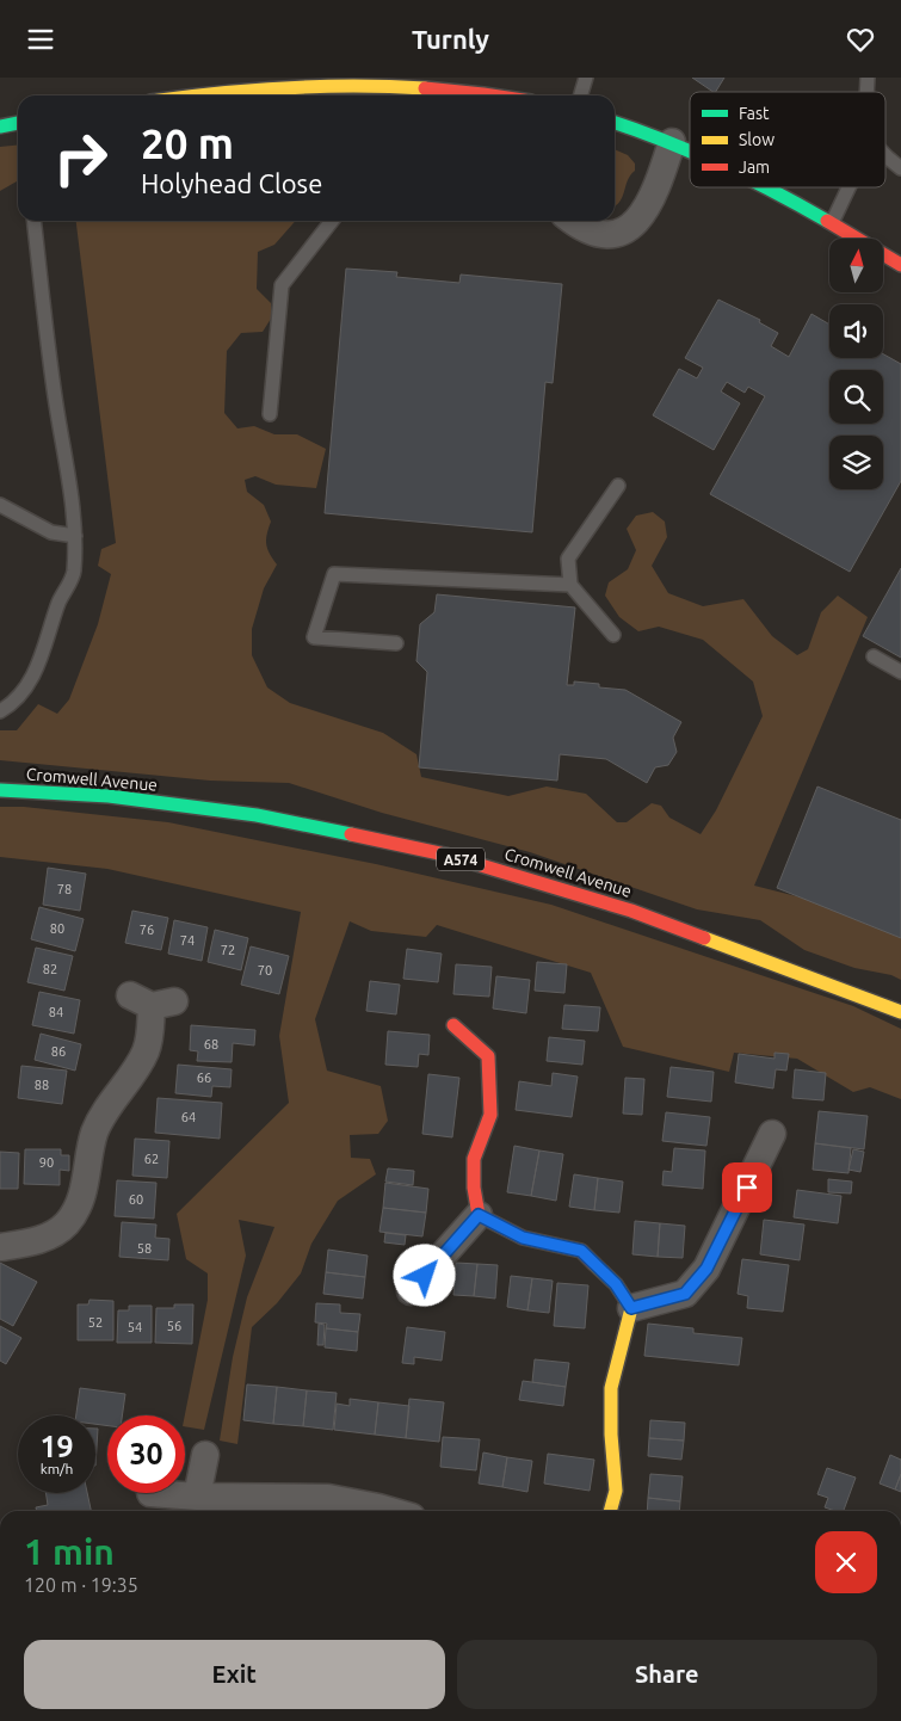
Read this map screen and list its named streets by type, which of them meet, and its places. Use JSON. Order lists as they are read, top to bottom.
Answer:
{
  "streets": {
    "street": ["Cromwell Avenue", "A574"]
  },
  "house_numbers": [
    "78",
    "80",
    "76",
    "74",
    "72",
    "82",
    "70",
    "84",
    "68",
    "86",
    "66",
    "88",
    "64",
    "62",
    "90",
    "60",
    "58",
    "52",
    "56",
    "54"
  ],
  "legend": ["Fast", "Slow", "Jam"],
  "north": "top",
  "page": {
    "header": "Turnly",
    "turn": ["20 m", "Holyhead Close"],
    "speed": "19 km/h",
    "limit": "30",
    "heading": ["1 min", "120 m · 19:35"],
    "buttons": ["Exit", "Share"]
  }
}
